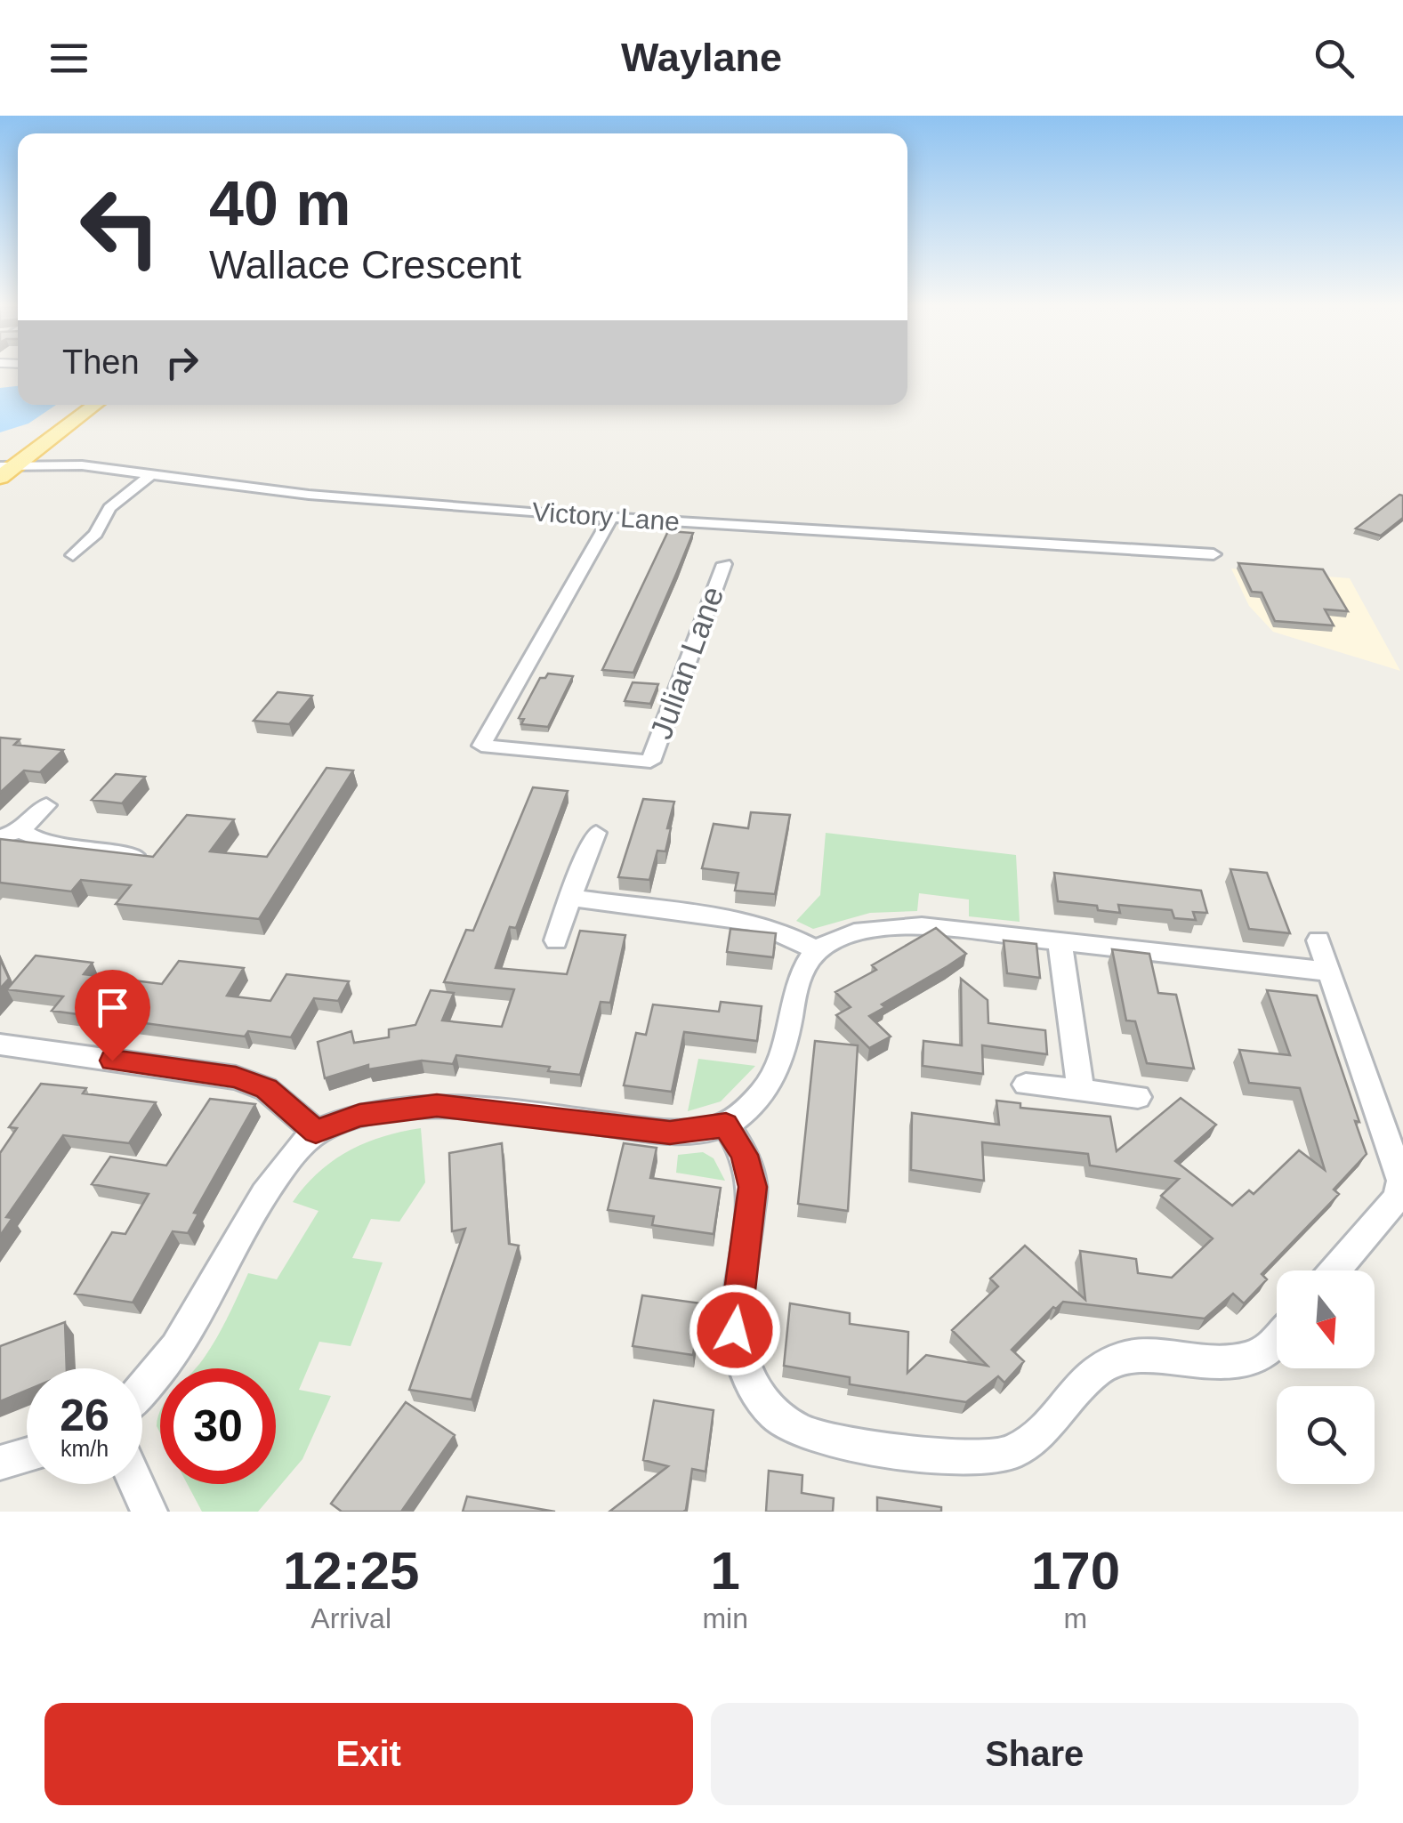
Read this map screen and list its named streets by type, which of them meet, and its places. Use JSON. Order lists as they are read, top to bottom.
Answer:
{
  "streets": {
    "street": ["Victory Lane", "Julian Lane"]
  },
  "crossings": [
    ["Victory Lane", "Julian Lane"]
  ],
  "north": "bottom",
  "page": {
    "header": "Waylane",
    "turn": ["40 m", "Wallace Crescent"],
    "then": "Then",
    "speed": "26 km/h",
    "limit": "30",
    "eta": [
      "12:25",
      "Arrival",
      "1",
      "min",
      "170",
      "m"
    ],
    "buttons": ["Exit", "Share"]
  }
}
